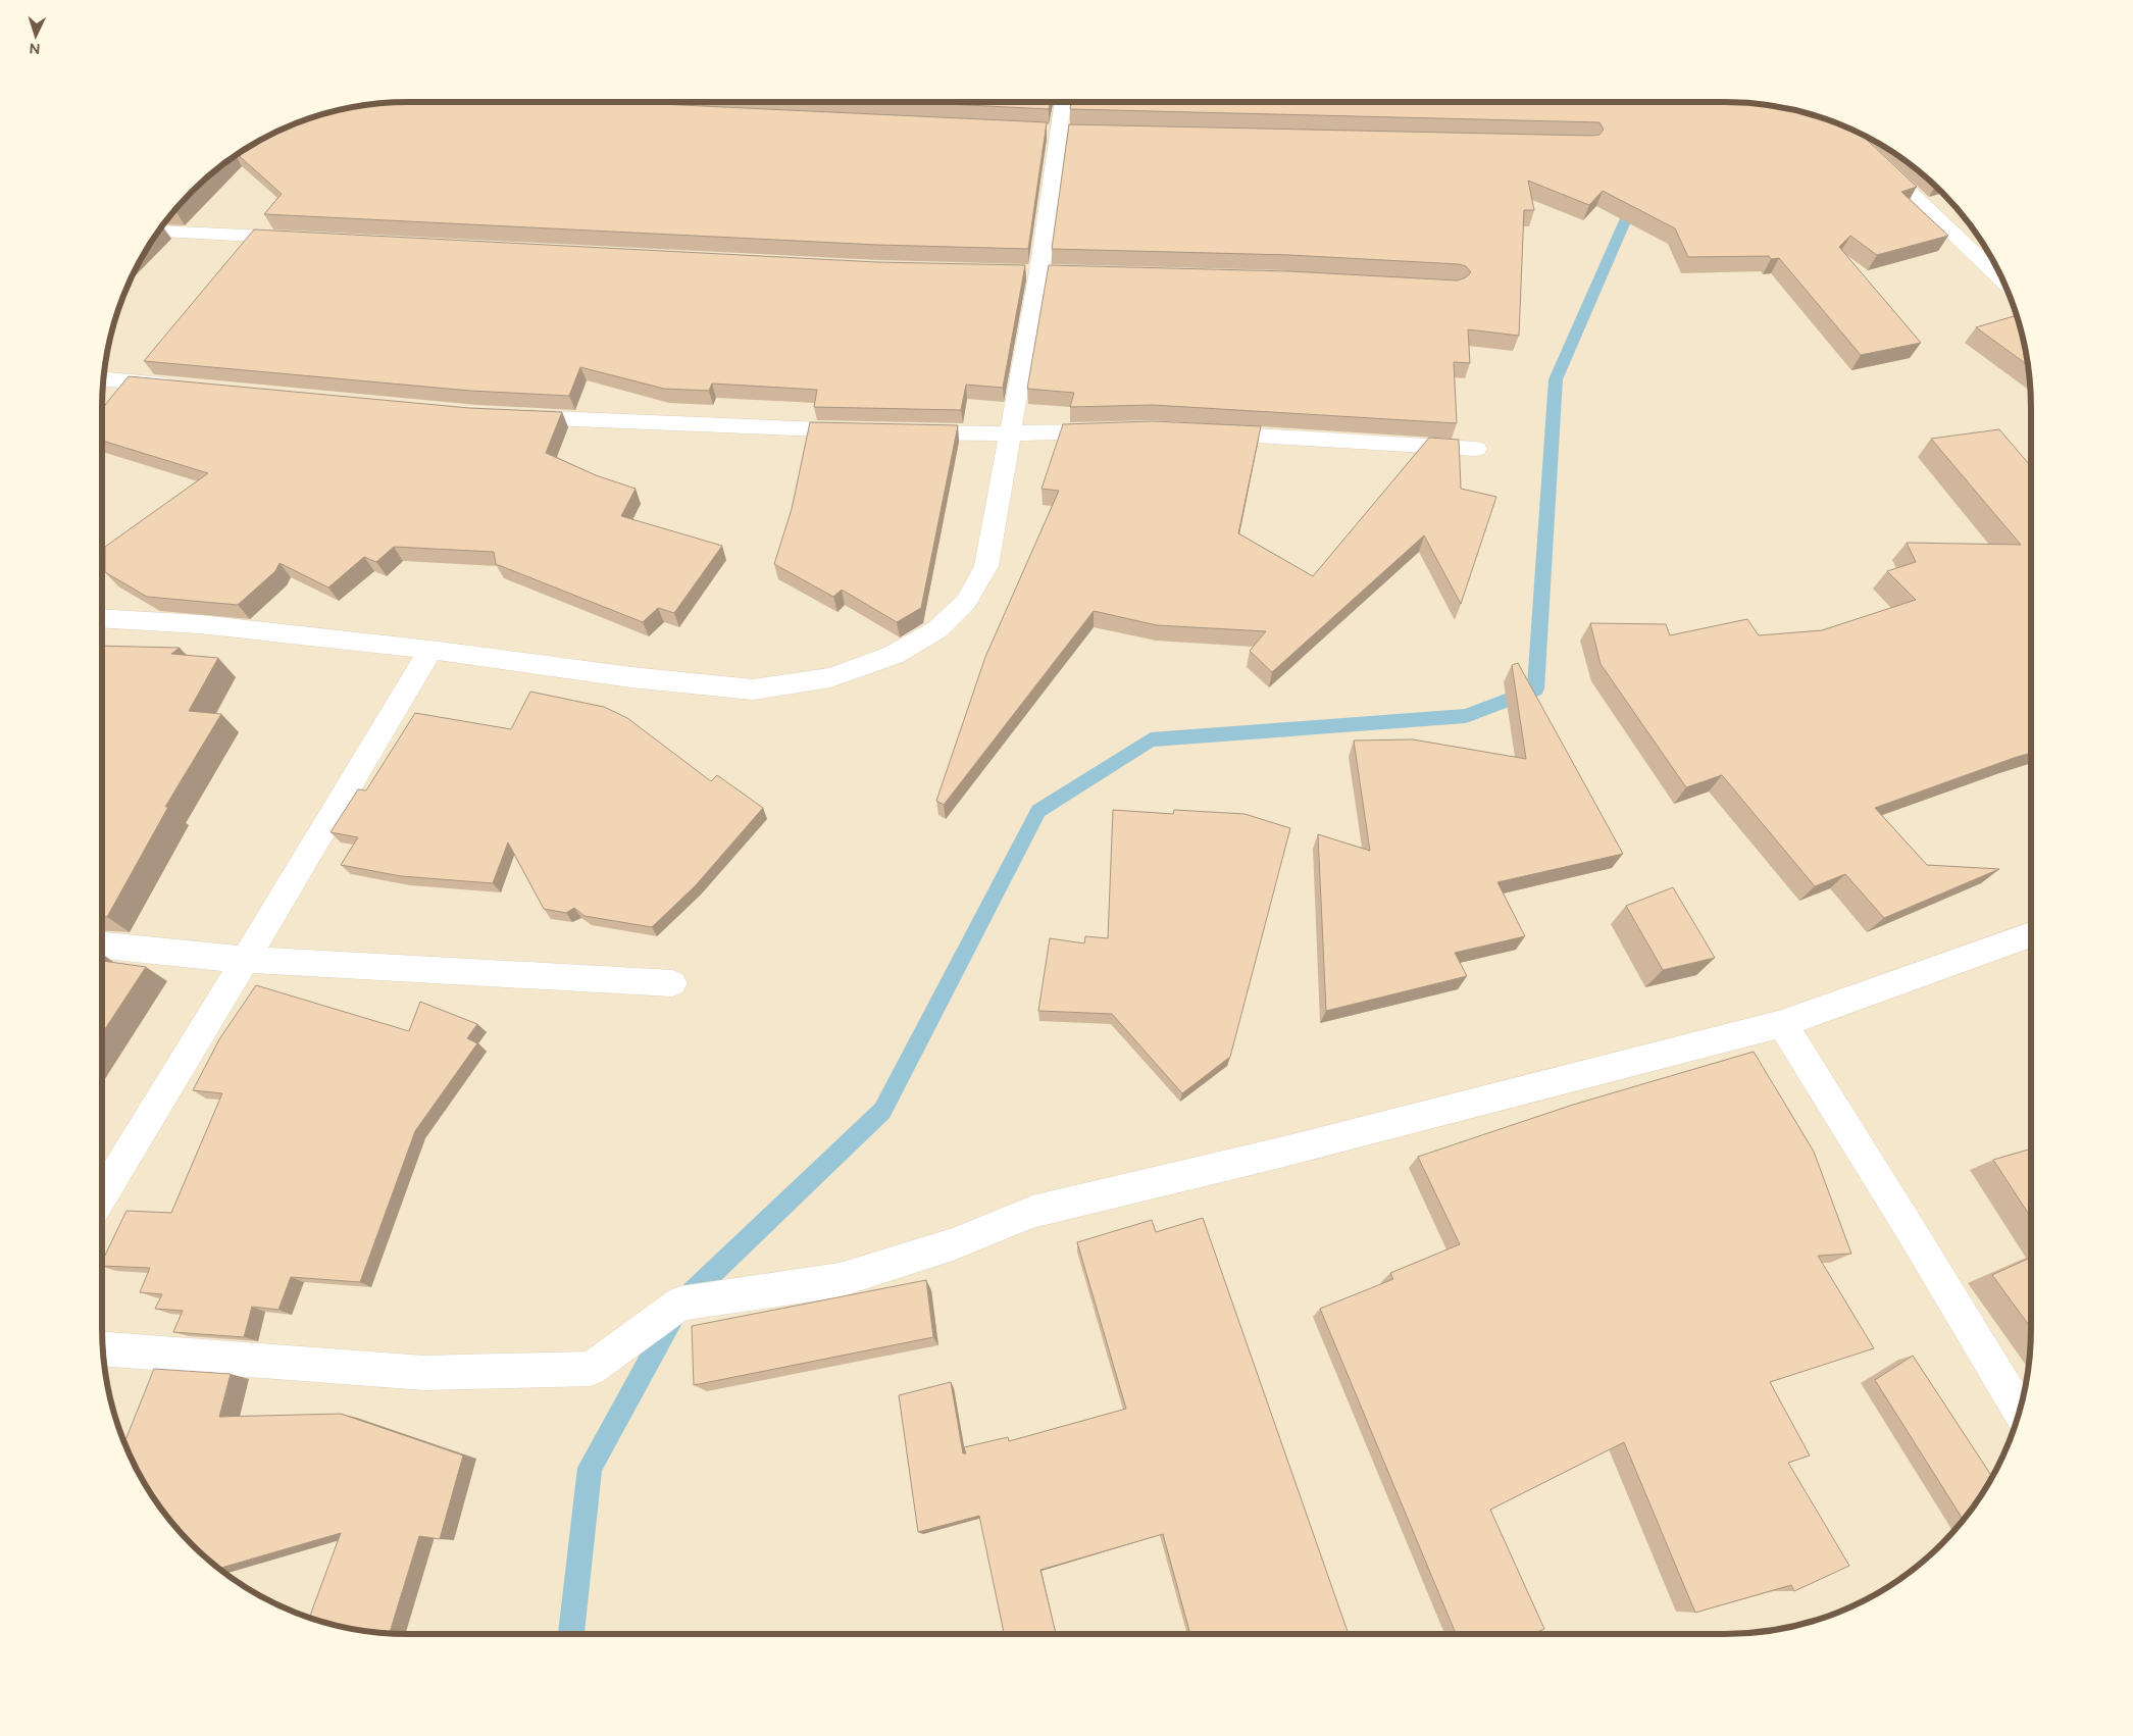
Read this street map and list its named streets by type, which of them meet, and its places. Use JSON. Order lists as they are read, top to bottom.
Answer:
{
  "north": "bottom"
}
